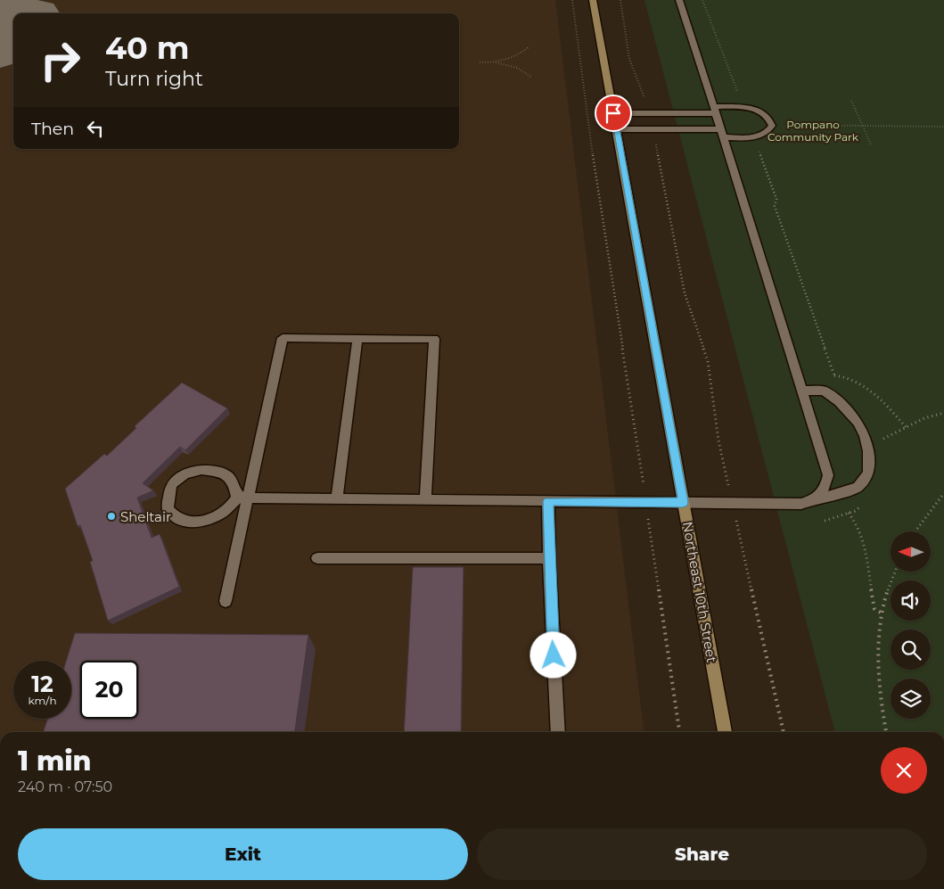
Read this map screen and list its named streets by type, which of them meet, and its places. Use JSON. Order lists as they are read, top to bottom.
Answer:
{
  "streets": {
    "street": ["Northeast 10th Street"]
  },
  "parks": ["Pompano Community Park"],
  "places": ["Sheltair"],
  "north": "left",
  "page": {
    "turn": ["40 m", "Turn right"],
    "then": "Then",
    "speed": "12 km/h",
    "limit": "20",
    "heading": ["1 min", "240 m · 07:50"],
    "buttons": ["Exit", "Share"]
  }
}
